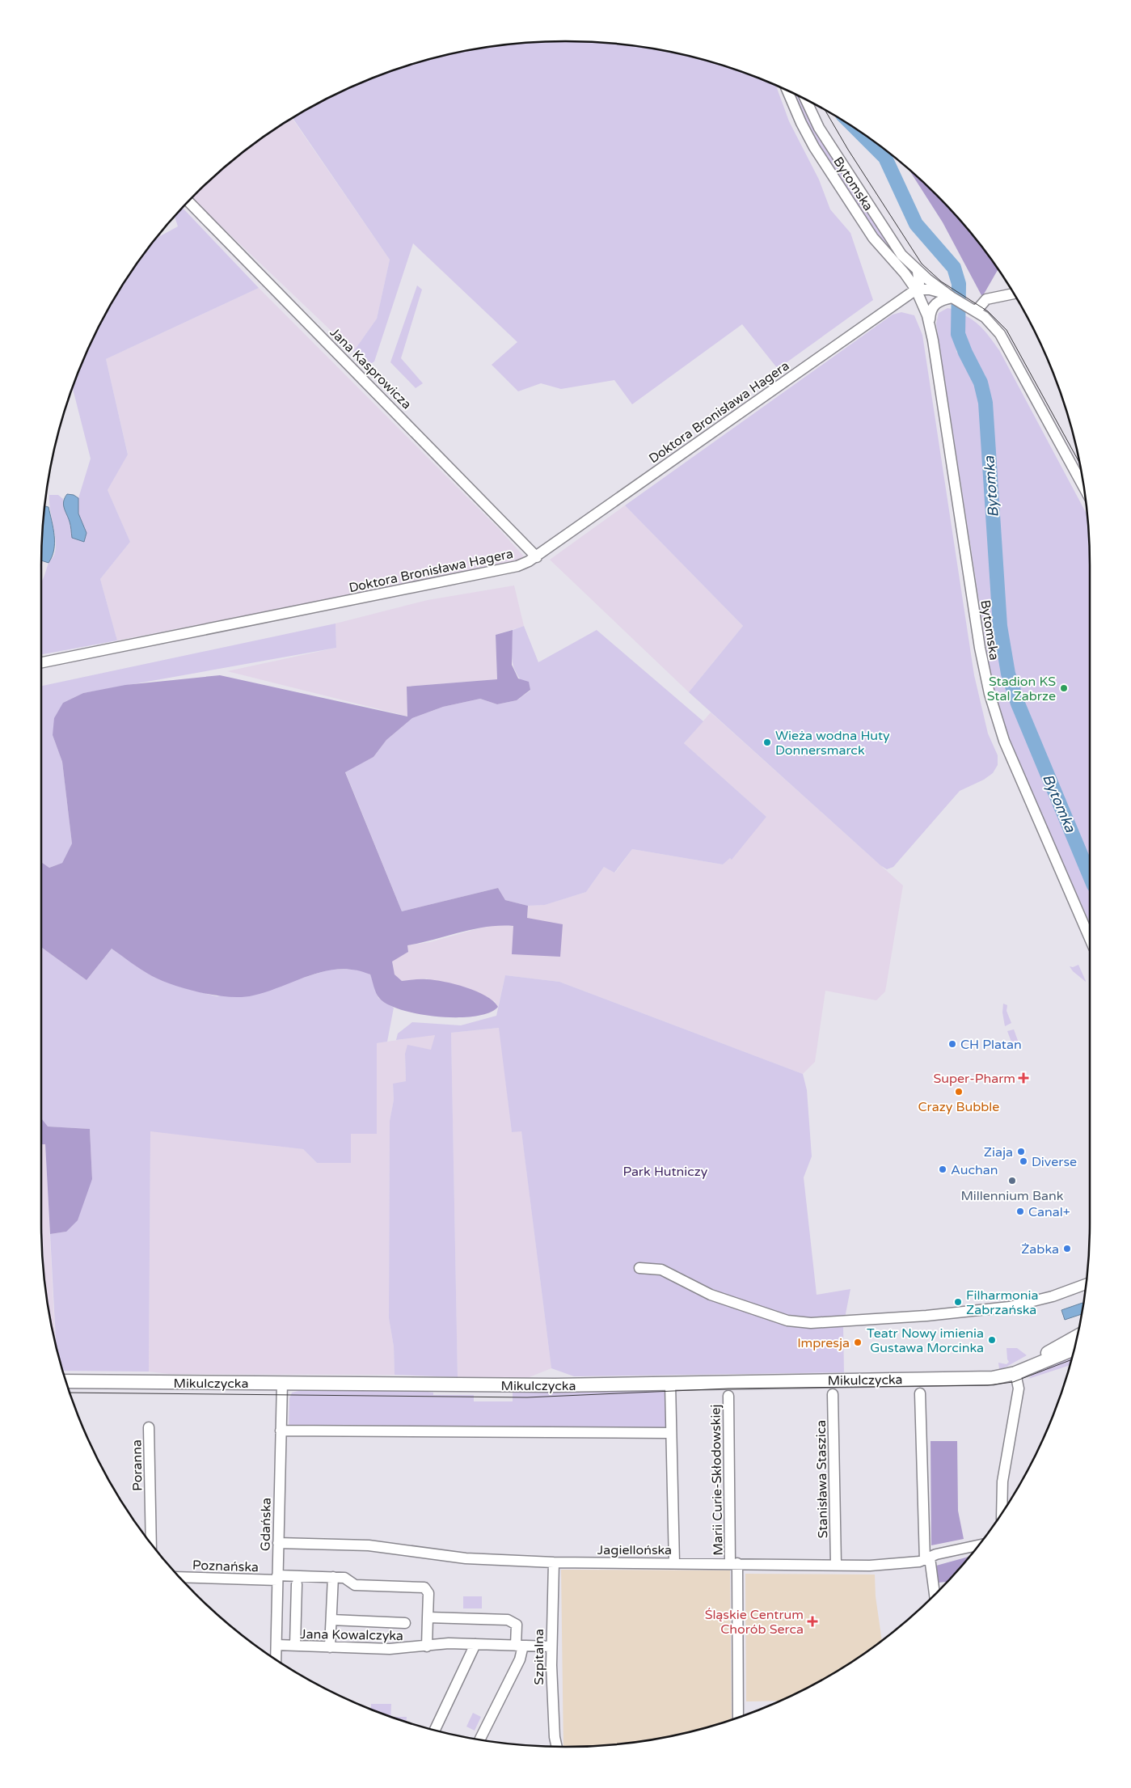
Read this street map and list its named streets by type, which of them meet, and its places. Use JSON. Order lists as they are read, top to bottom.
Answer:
{
  "streets": {
    "main road": ["Mikulczycka"],
    "street": [
      "Bytomska",
      "Jana Kasprowicza",
      "Doktora Bronisława Hagera",
      "Poranna",
      "Stanisława Staszica",
      "Marii Curie-Skłodowskiej",
      "Gdańska",
      "Jagiellońska",
      "Poznańska",
      "Jana Kowalczyka",
      "Szpitalna"
    ]
  },
  "crossings": [
    ["Bytomska", "Doktora Bronisława Hagera"],
    ["Jana Kasprowicza", "Doktora Bronisława Hagera"],
    ["Mikulczycka", "Gdańska"],
    ["Stanisława Staszica", "Jagiellońska"],
    ["Marii Curie-Skłodowskiej", "Jagiellońska"],
    ["Gdańska", "Jagiellońska"],
    ["Gdańska", "Poznańska"],
    ["Gdańska", "Jana Kowalczyka"],
    ["Jagiellońska", "Szpitalna"],
    ["Jana Kowalczyka", "Szpitalna"]
  ],
  "water": ["Bytomka"],
  "parks": ["Park Hutniczy"],
  "places": {
    "other": [
      "Stadion KS Stal Zabrze",
      "Wieża wodna Huty Donnersmarck",
      "CH Platan",
      "Crazy Bubble",
      "Ziaja",
      "Diverse",
      "Auchan",
      "Millennium Bank",
      "Canal+",
      "Żabka",
      "Filharmonia Zabrzańska",
      "Teatr Nowy imienia Gustawa Morcinka",
      "Impresja"
    ],
    "health": ["Super-Pharm", "Śląskie Centrum Chorób Serca"]
  }
}
